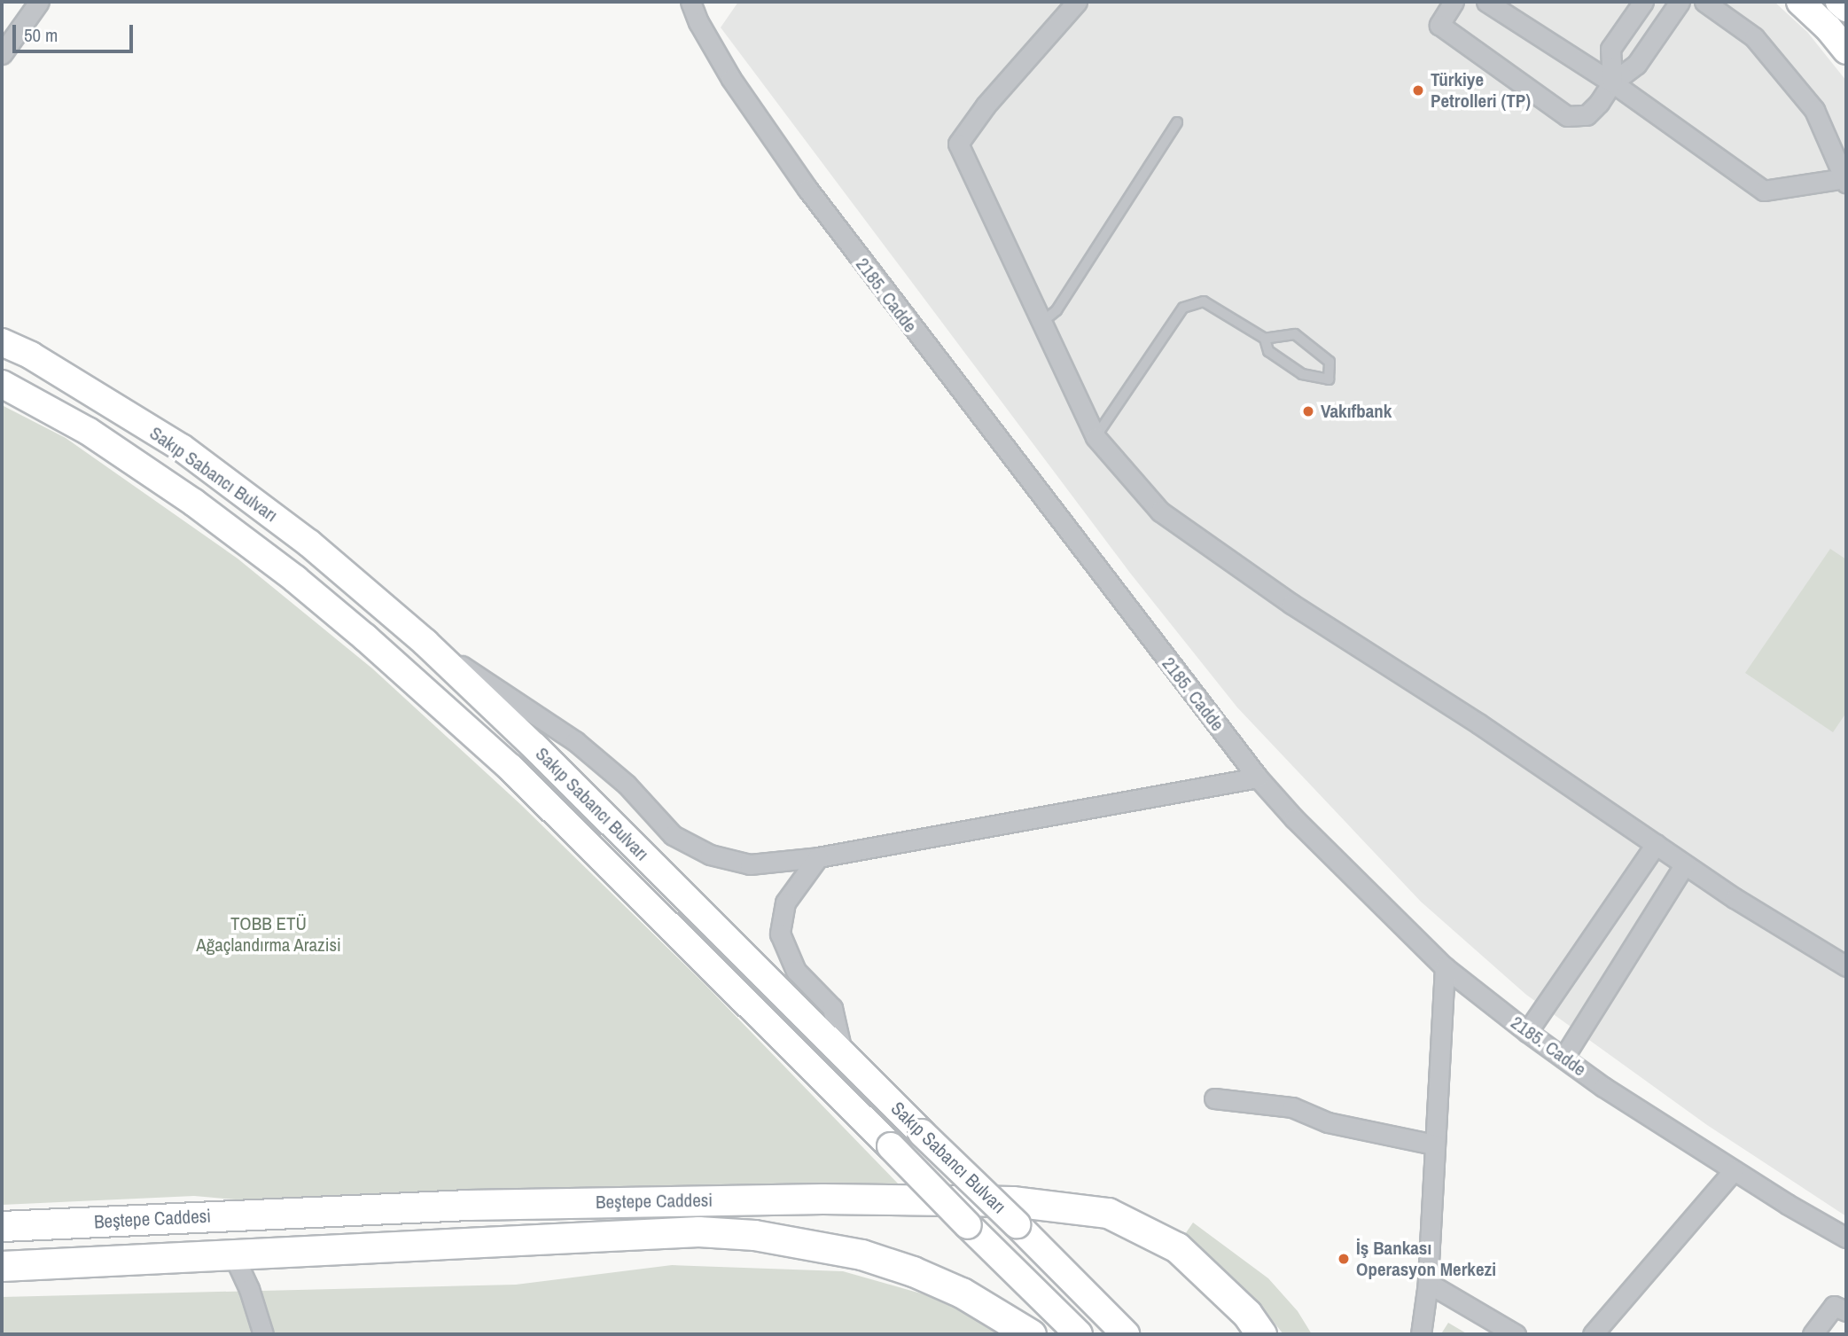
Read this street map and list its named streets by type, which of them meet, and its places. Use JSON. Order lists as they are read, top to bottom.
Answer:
{
  "streets": {
    "main road": ["Sakıp Sabancı Bulvarı", "Beştepe Caddesi"],
    "street": ["2185. Cadde"]
  },
  "parks": ["TOBB ETÜ Ağaçlandırma Arazisi"],
  "places": ["Türkiye Petrolleri (TP)", "Vakıfbank", "İş Bankası Operasyon Merkezi"],
  "scale_bar": "50 m"
}
